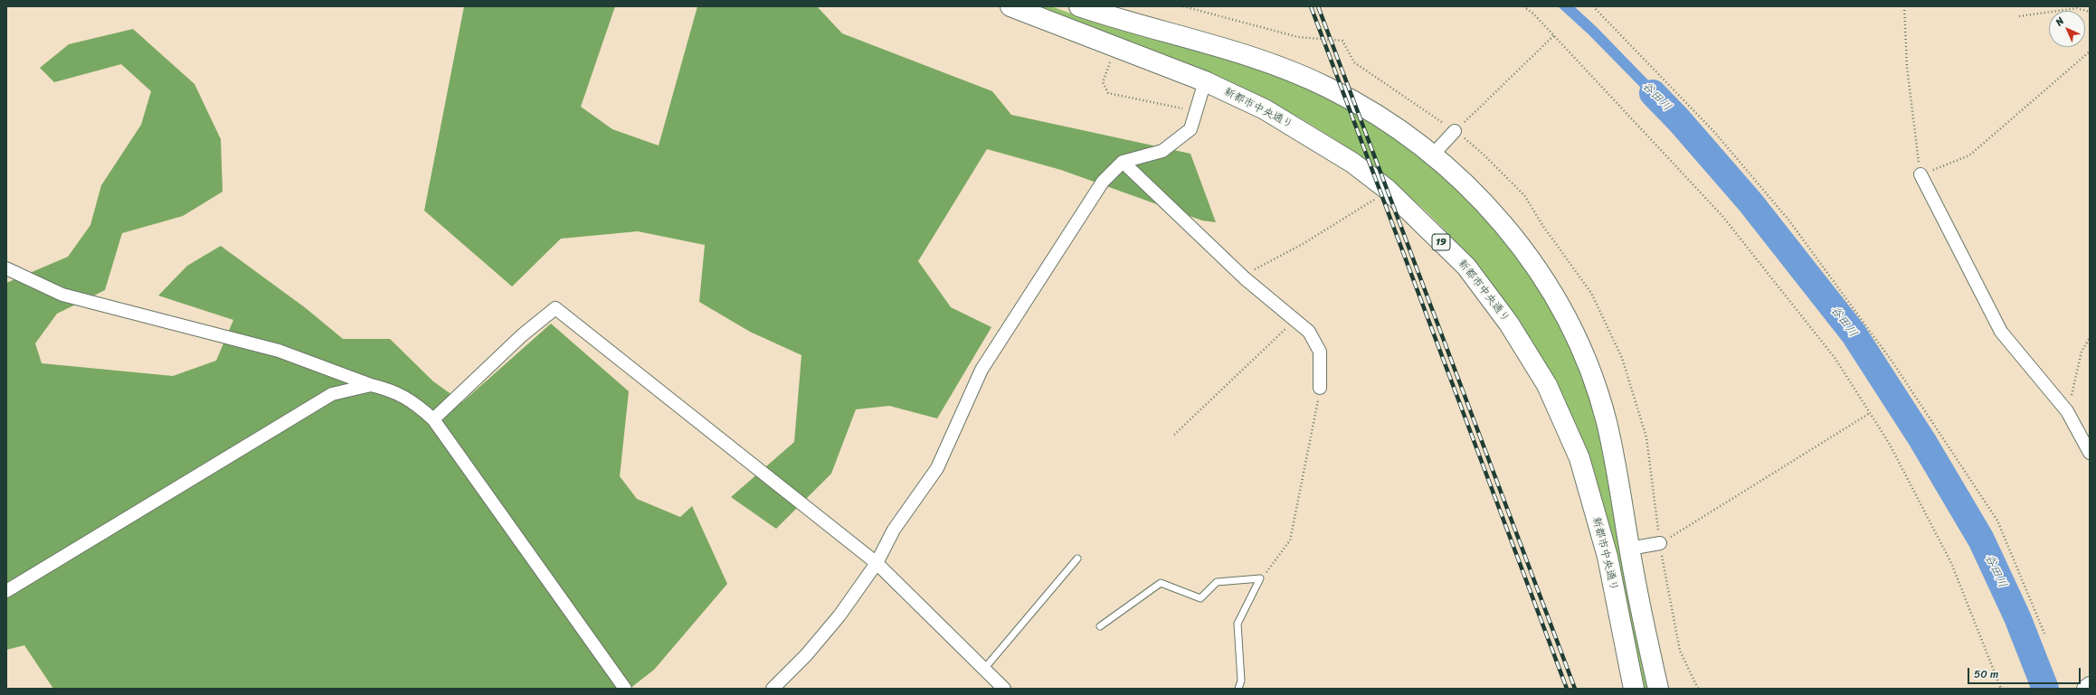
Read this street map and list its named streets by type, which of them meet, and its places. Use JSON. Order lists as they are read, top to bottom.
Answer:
{
  "streets": {
    "main road": ["新都市中央通り", "19"]
  },
  "water": ["谷田川"],
  "scale_bar": "50 m",
  "north": "top left"
}
